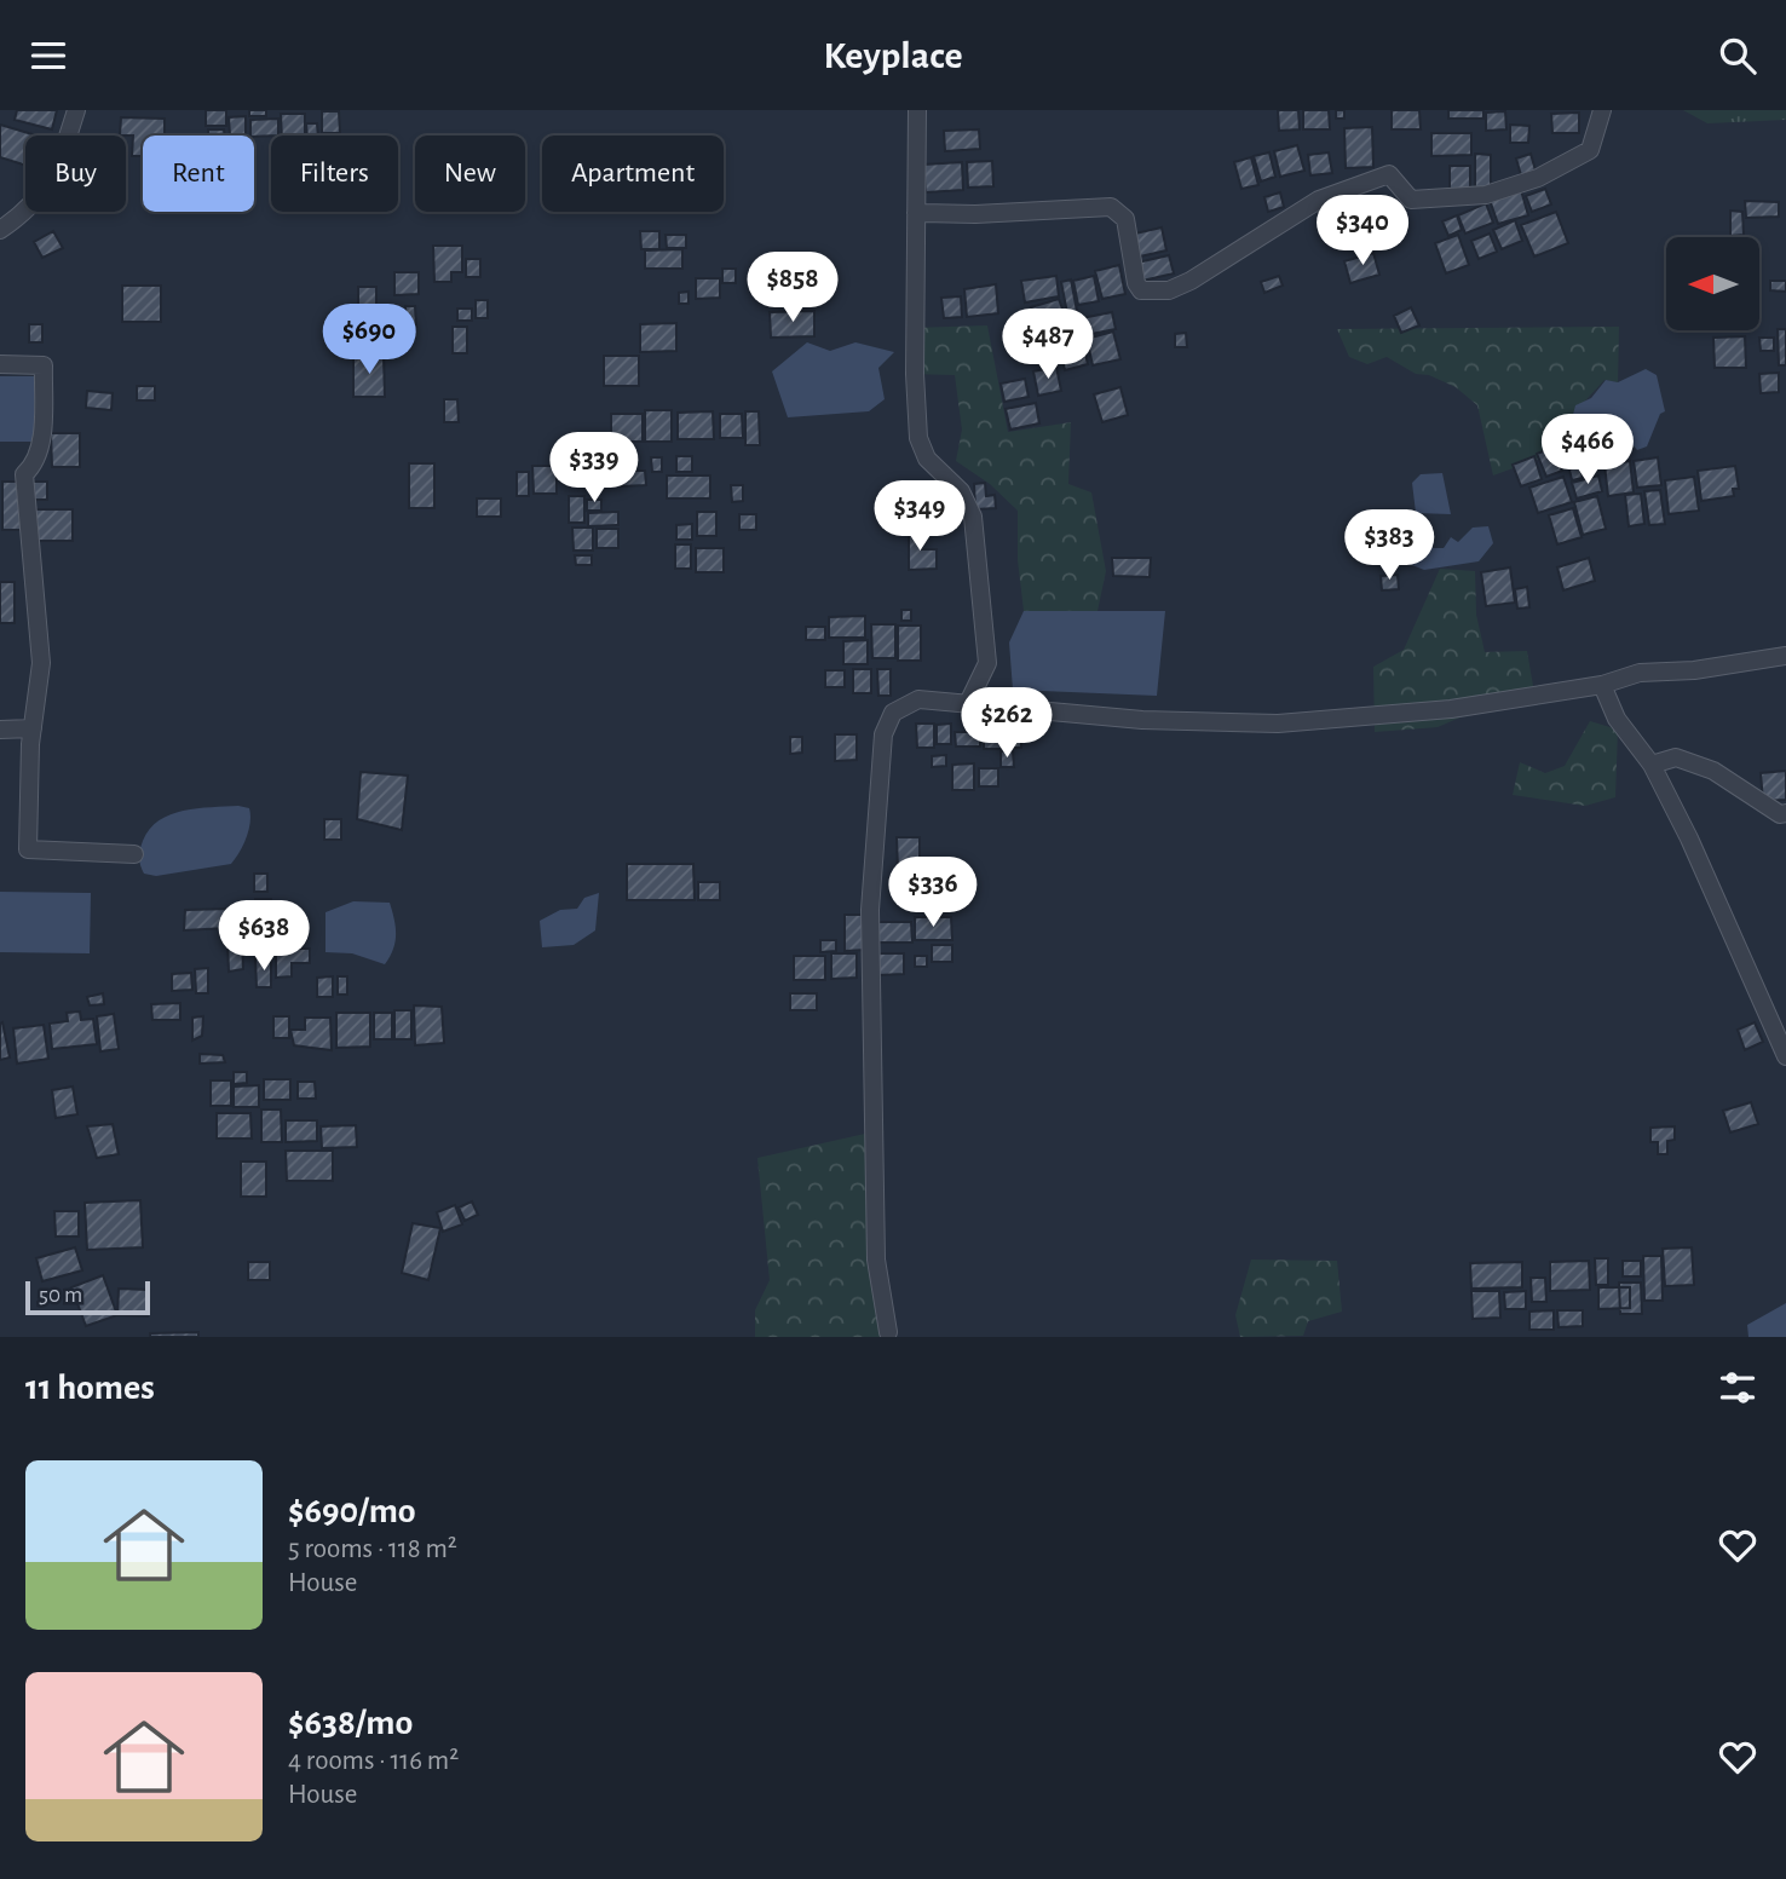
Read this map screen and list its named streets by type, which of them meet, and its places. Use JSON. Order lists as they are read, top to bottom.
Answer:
{
  "scale_bar": "50 m",
  "north": "left",
  "page": {
    "header": "Keyplace",
    "chip": [
      "Buy",
      "Rent",
      "Filters",
      "New",
      "Apartment"
    ],
    "price": [
      "$340",
      "$858",
      "$690",
      "$487",
      "$466",
      "$339",
      "$349",
      "$383",
      "$262",
      "$336",
      "$638"
    ],
    "scale": "50 m",
    "heading": "11 homes",
    "list": [
      {
        "name": "$690/mo",
        "note": "5 rooms · 118 m² · House"
      },
      {
        "name": "$638/mo",
        "note": "4 rooms · 116 m² · House"
      }
    ]
  }
}
